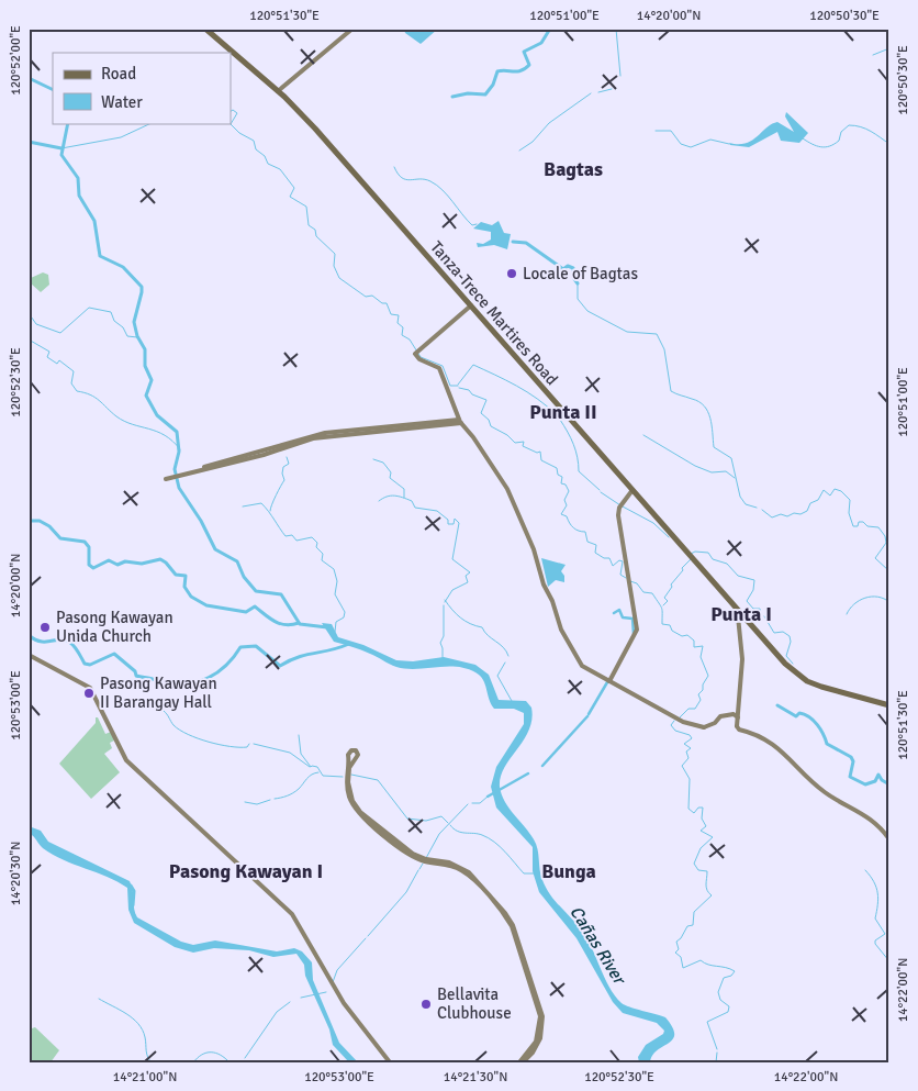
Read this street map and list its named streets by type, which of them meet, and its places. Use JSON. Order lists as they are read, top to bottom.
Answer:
{
  "streets": {
    "main road": ["Tanza-Trece Martires Road"]
  },
  "districts": [
    "Bagtas",
    "Punta II",
    "Punta I",
    "Pasong Kawayan I",
    "Bunga"
  ],
  "water": ["Cañas River"],
  "places": [
    "Locale of Bagtas",
    "Pasong Kawayan Unida Church",
    "Pasong Kawayan II Barangay Hall",
    "Bellavita Clubhouse"
  ],
  "legend": ["Road", "Water"],
  "coordinates": [
    "120°51'30\"E",
    "120°51'00\"E",
    "14°20'00\"N",
    "120°50'30\"E",
    "120°52'00\"E",
    "120°52'30\"E",
    "120°53'00\"E",
    "14°20'30\"N",
    "14°22'00\"N",
    "14°21'00\"N",
    "14°21'30\"N"
  ]
}
